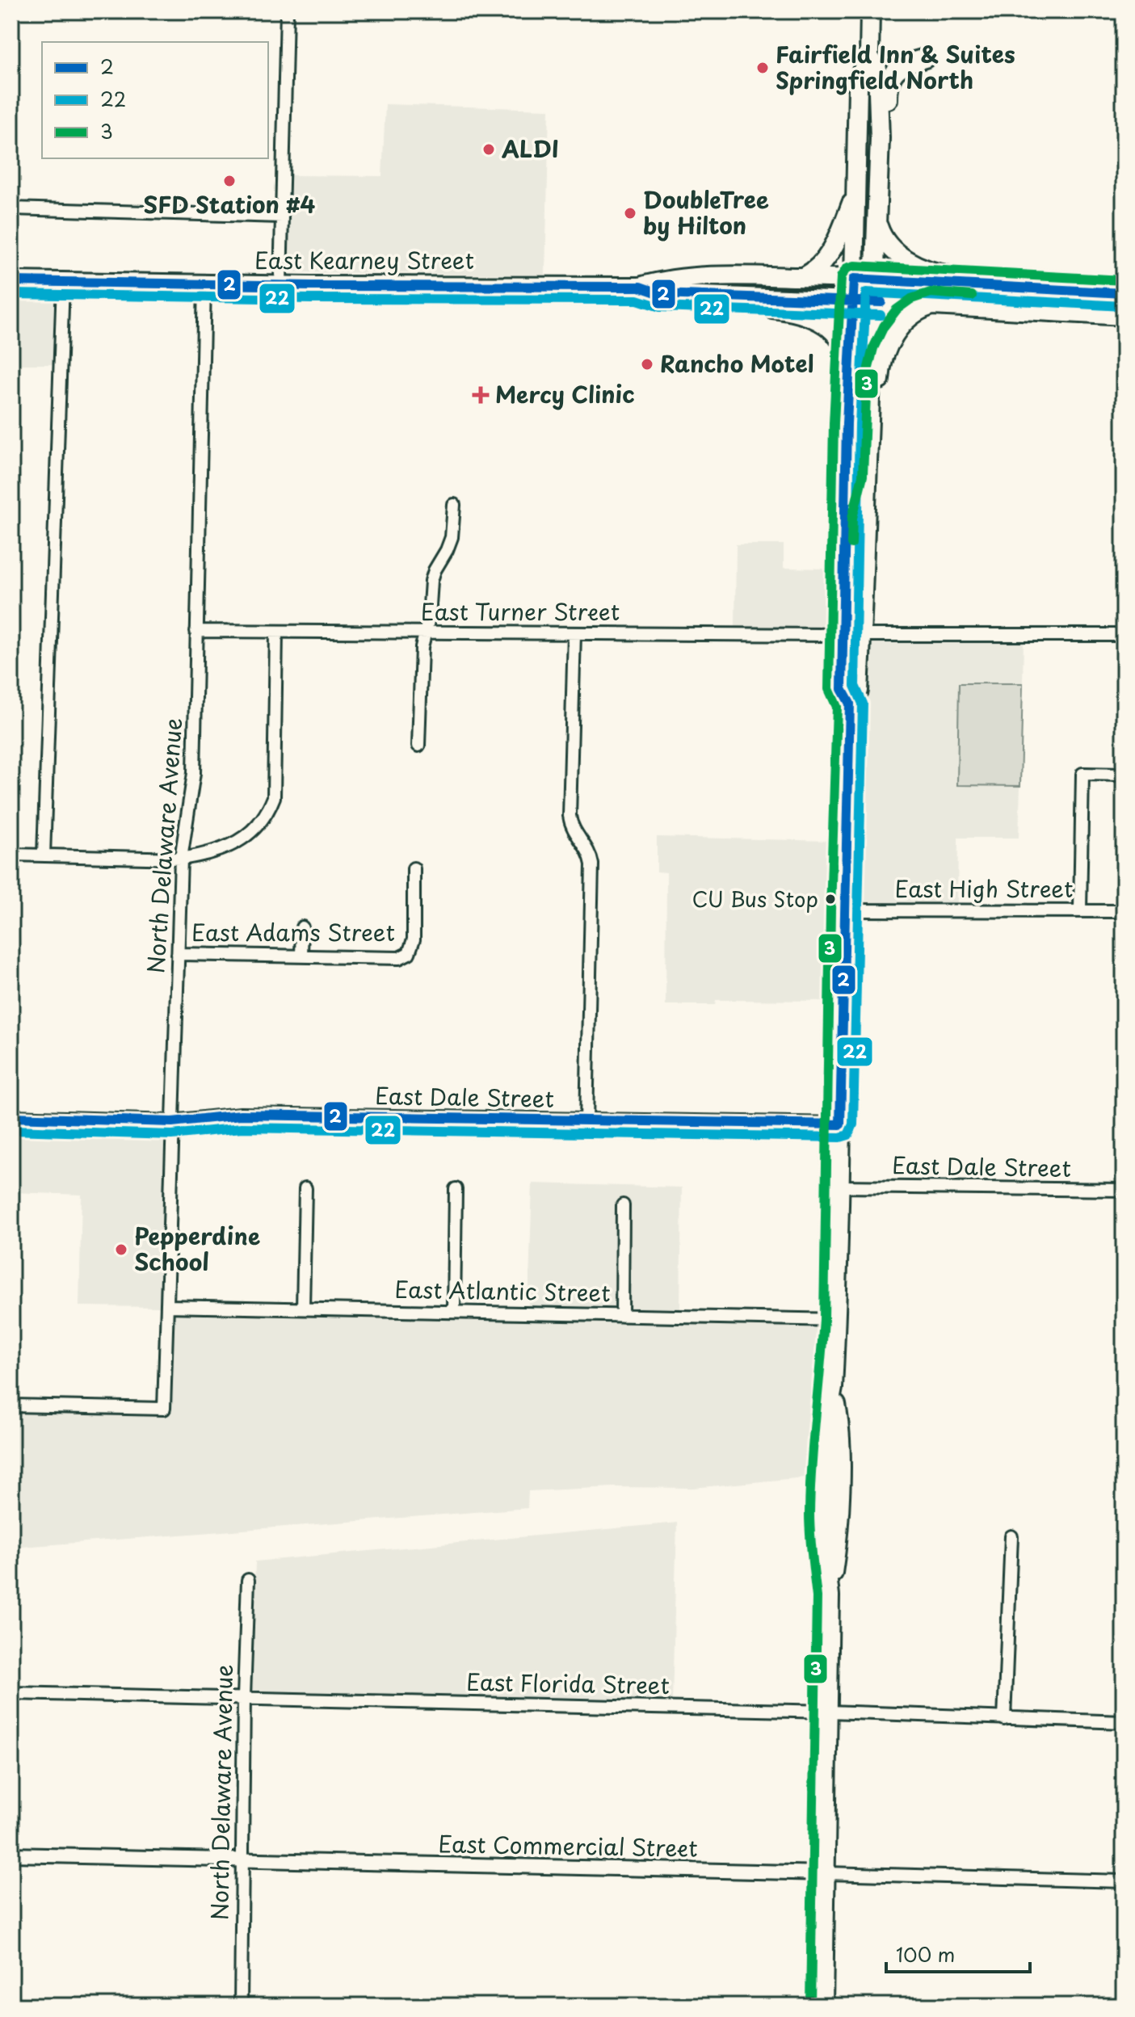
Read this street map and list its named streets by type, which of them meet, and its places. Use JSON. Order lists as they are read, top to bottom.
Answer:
{
  "streets": {
    "main road": ["East Kearney Street"],
    "street": [
      "East Turner Street",
      "North Delaware Avenue",
      "East High Street",
      "East Adams Street",
      "East Dale Street",
      "East Atlantic Street",
      "East Florida Street",
      "East Commercial Street"
    ]
  },
  "crossings": [
    ["East Kearney Street", "North Delaware Avenue"],
    ["East Turner Street", "North Delaware Avenue"],
    ["North Delaware Avenue", "East Adams Street"],
    ["North Delaware Avenue", "East Dale Street"],
    ["North Delaware Avenue", "East Atlantic Street"],
    ["North Delaware Avenue", "East Florida Street"],
    ["North Delaware Avenue", "East Commercial Street"]
  ],
  "places": {
    "other": [
      "Fairfield Inn & Suites Springfield North",
      "ALDI",
      "SFD Station #4",
      "DoubleTree by Hilton",
      "Rancho Motel",
      "CU Bus Stop",
      "Pepperdine School"
    ],
    "health": ["Mercy Clinic"]
  },
  "lines": ["transit line 3", "transit line 2", "transit line 22"],
  "legend": ["2", "22", "3"],
  "scale_bar": "100 m"
}
